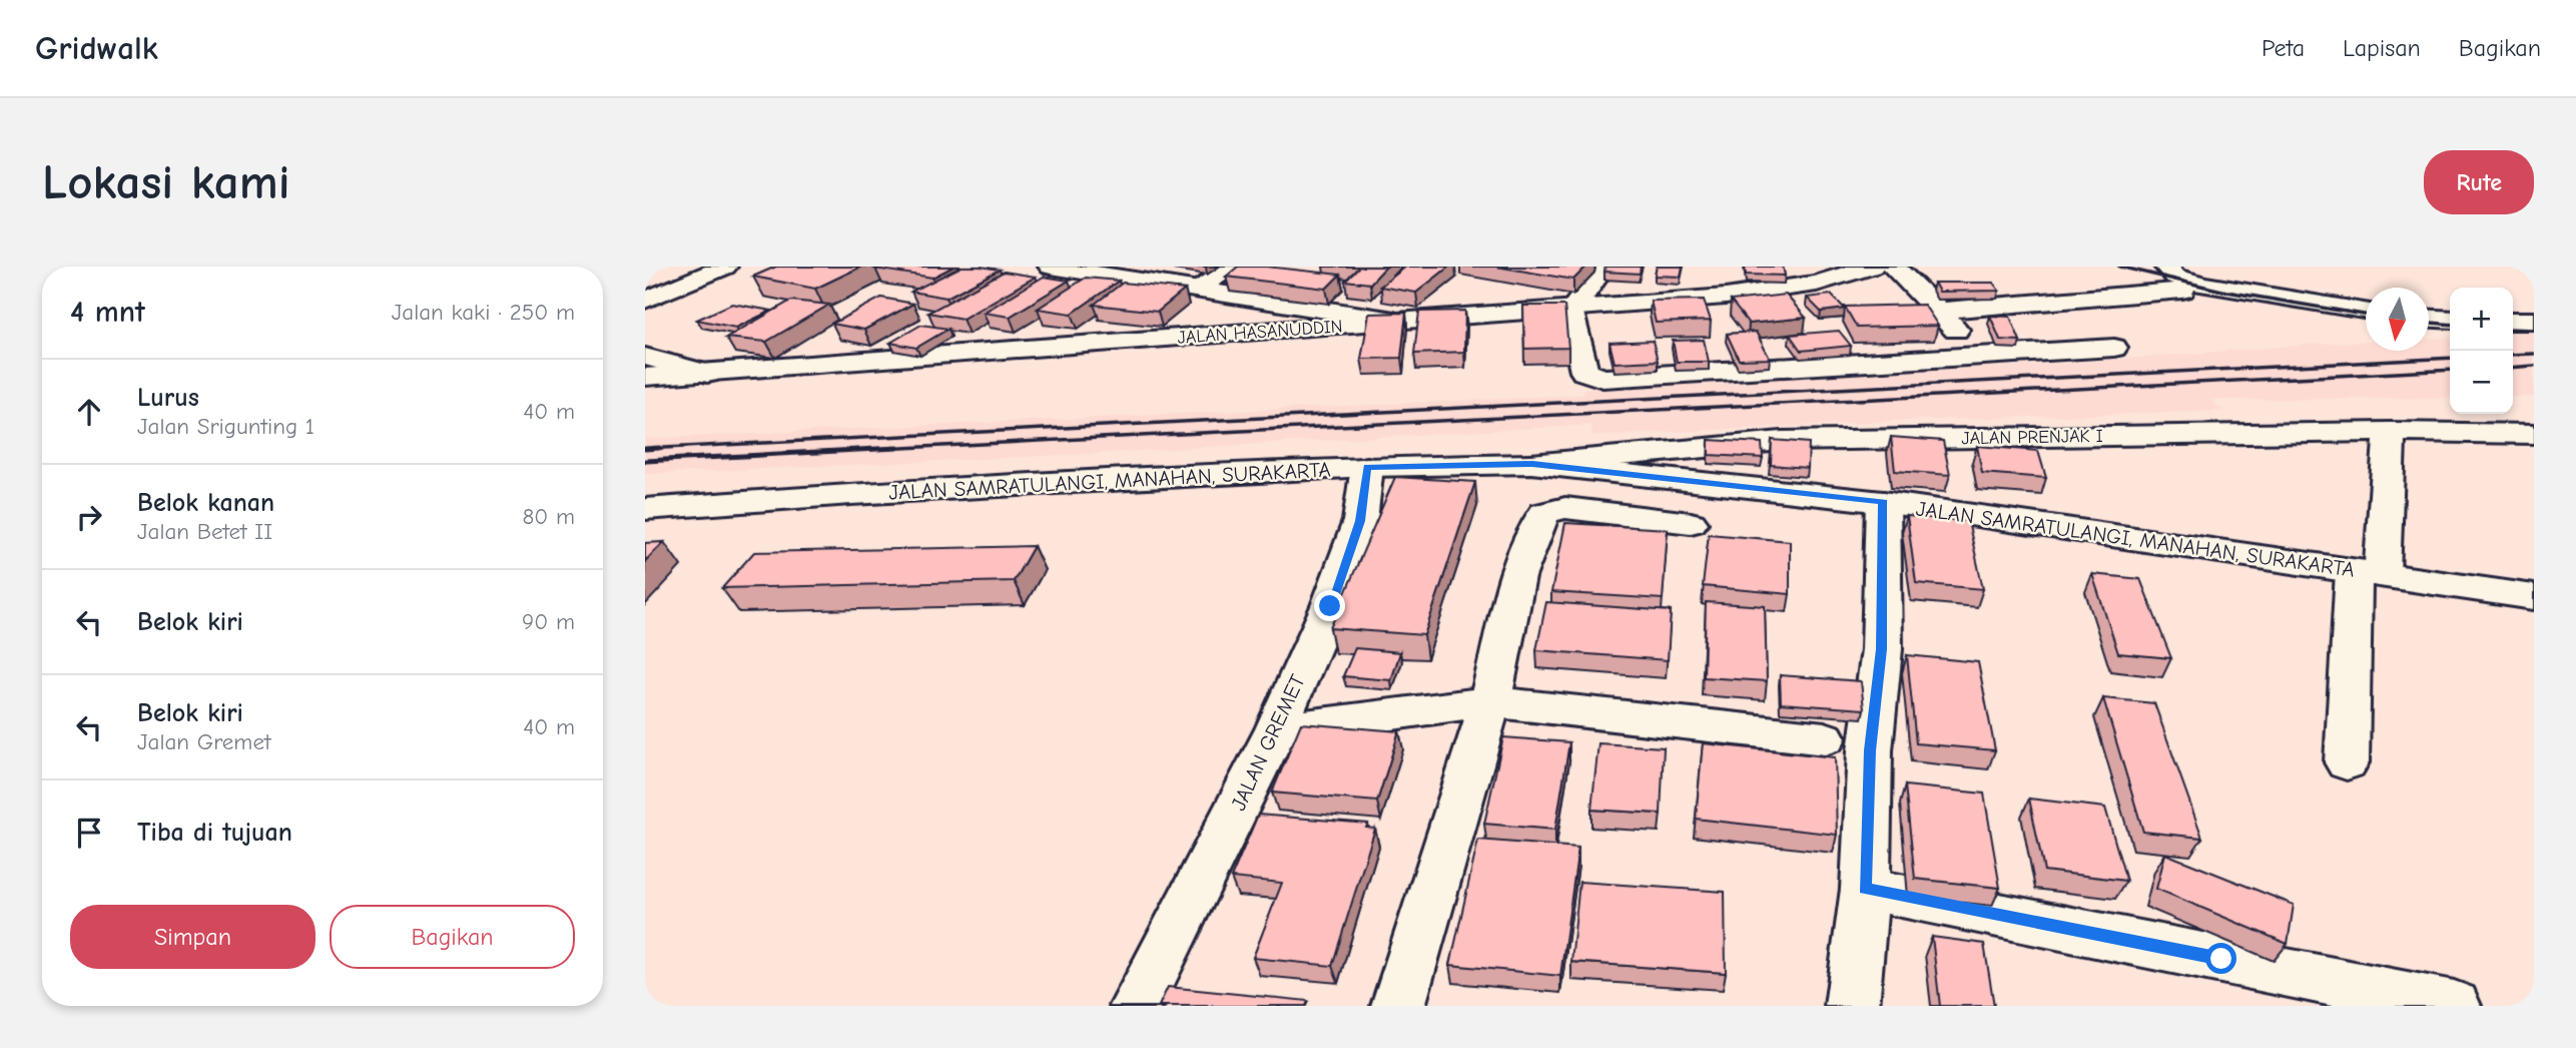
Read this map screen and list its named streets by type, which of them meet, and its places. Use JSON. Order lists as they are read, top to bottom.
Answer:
{
  "streets": {
    "street": [
      "JALAN HASANUDDIN",
      "JALAN PRENJAK I",
      "JALAN SAMRATULANGI, MANAHAN, SURAKARTA",
      "JALAN GREMET"
    ]
  },
  "crossings": [
    ["JALAN PRENJAK I", "JALAN SAMRATULANGI, MANAHAN, SURAKARTA"],
    ["JALAN SAMRATULANGI, MANAHAN, SURAKARTA", "JALAN GREMET"]
  ],
  "north": "bottom",
  "page": {
    "header": "Gridwalk",
    "nav": ["Peta", "Lapisan", "Bagikan"],
    "buttons": [
      "Rute",
      ["Simpan", "Bagikan"]
    ],
    "title": "Lokasi kami",
    "heading": ["4 mnt", "Jalan kaki · 250 m"],
    "map_buttons": ["+", "−"],
    "list": [
      ["Lurus", "Jalan Srigunting 1", "40 m"],
      ["Belok kanan", "Jalan Betet II", "80 m"],
      ["Belok kiri", "90 m"],
      ["Belok kiri", "Jalan Gremet", "40 m"],
      "Tiba di tujuan"
    ]
  }
}
